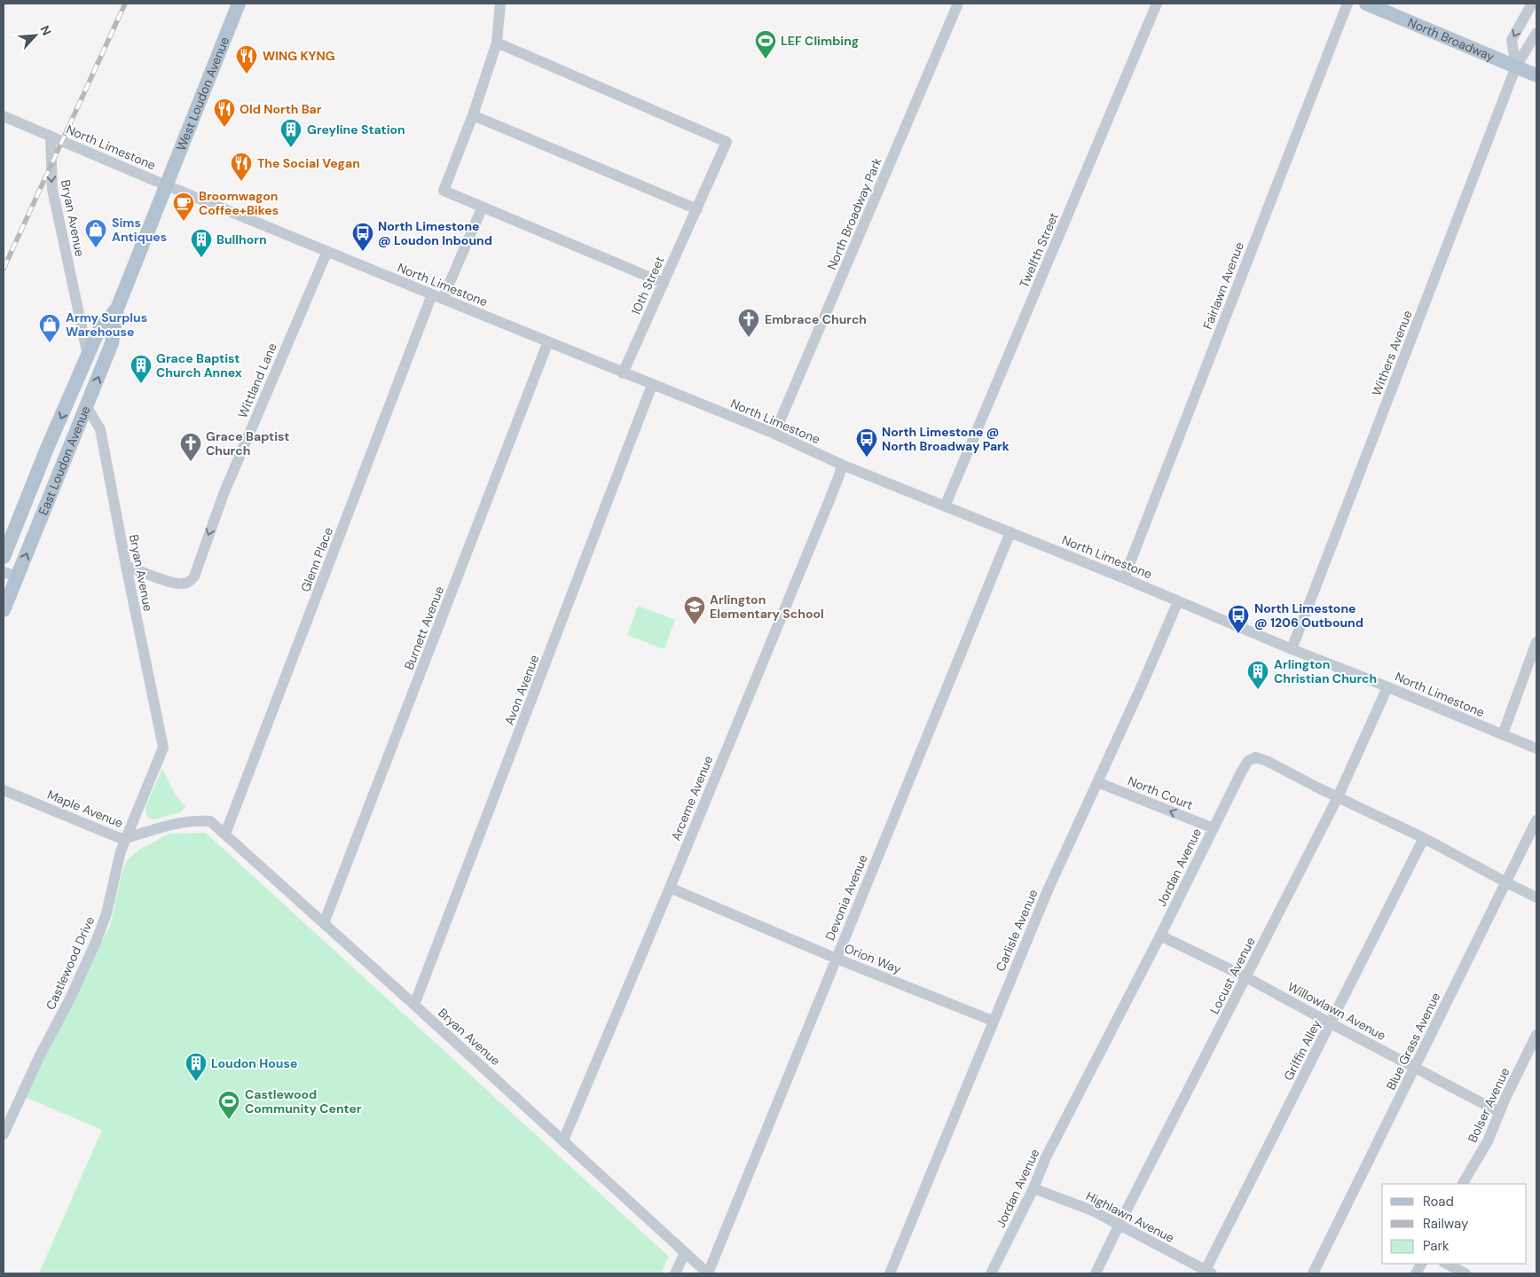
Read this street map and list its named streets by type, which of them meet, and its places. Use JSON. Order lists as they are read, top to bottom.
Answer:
{
  "streets": {
    "main road": ["North Broadway", "West Loudon Avenue", "East Loudon Avenue"],
    "street": [
      "North Limestone",
      "North Broadway Park",
      "Bryan Avenue",
      "Twelfth Street",
      "10th Street",
      "Fairlawn Avenue",
      "Withers Avenue",
      "Wittland Lane",
      "Glenn Place",
      "Burnett Avenue",
      "Avon Avenue",
      "North Court",
      "Arceme Avenue",
      "Maple Avenue",
      "Jordan Avenue",
      "Devonia Avenue",
      "Carlisle Avenue",
      "Orion Way",
      "Castlewood Drive",
      "Locust Avenue",
      "Willowlawn Avenue",
      "Blue Grass Avenue",
      "Griffin Alley",
      "Bolser Avenue",
      "Highlawn Avenue"
    ]
  },
  "crossings": [
    ["North Broadway", "Withers Avenue"],
    ["West Loudon Avenue", "North Limestone"],
    ["West Loudon Avenue", "East Loudon Avenue"],
    ["North Limestone", "North Broadway Park"],
    ["North Limestone", "Bryan Avenue"],
    ["North Limestone", "Twelfth Street"],
    ["North Limestone", "10th Street"],
    ["North Limestone", "Fairlawn Avenue"],
    ["North Limestone", "Withers Avenue"],
    ["North Limestone", "Wittland Lane"],
    ["North Limestone", "East Loudon Avenue"],
    ["North Limestone", "Glenn Place"],
    ["North Limestone", "Burnett Avenue"],
    ["North Limestone", "Avon Avenue"],
    ["North Limestone", "Arceme Avenue"],
    ["North Limestone", "Devonia Avenue"],
    ["North Limestone", "Carlisle Avenue"],
    ["North Limestone", "Locust Avenue"],
    ["Bryan Avenue", "Wittland Lane"],
    ["Bryan Avenue", "East Loudon Avenue"],
    ["Bryan Avenue", "Glenn Place"],
    ["Bryan Avenue", "Burnett Avenue"],
    ["Bryan Avenue", "Avon Avenue"],
    ["Bryan Avenue", "Arceme Avenue"],
    ["Bryan Avenue", "Maple Avenue"],
    ["Bryan Avenue", "Devonia Avenue"],
    ["Bryan Avenue", "Castlewood Drive"],
    ["North Court", "Jordan Avenue"],
    ["North Court", "Carlisle Avenue"],
    ["Arceme Avenue", "Orion Way"],
    ["Maple Avenue", "Castlewood Drive"],
    ["Jordan Avenue", "Locust Avenue"],
    ["Jordan Avenue", "Willowlawn Avenue"],
    ["Jordan Avenue", "Blue Grass Avenue"],
    ["Jordan Avenue", "Griffin Alley"],
    ["Jordan Avenue", "Highlawn Avenue"],
    ["Devonia Avenue", "Orion Way"],
    ["Carlisle Avenue", "Orion Way"],
    ["Locust Avenue", "Willowlawn Avenue"],
    ["Locust Avenue", "Highlawn Avenue"],
    ["Willowlawn Avenue", "Blue Grass Avenue"],
    ["Willowlawn Avenue", "Griffin Alley"],
    ["Willowlawn Avenue", "Bolser Avenue"],
    ["Griffin Alley", "Highlawn Avenue"]
  ],
  "one_way": ["Wittland Lane", "North Court"],
  "places": {
    "sports": ["LEF Climbing", "Castlewood Community Center"],
    "restaurant": ["WING KYNG", "Old North Bar", "The Social Vegan"],
    "building": [
      "Greyline Station",
      "Bullhorn",
      "Grace Baptist Church Annex",
      "Arlington Christian Church",
      "Loudon House"
    ],
    "cafe": ["Broomwagon Coffee+Bikes"],
    "shop": ["Sims Antiques", "Army Surplus Warehouse"],
    "bus stop": ["North Limestone @ Loudon Inbound", "North Limestone @ North Broadway Park", "North Limestone @ 1206 Outbound"],
    "church": ["Embrace Church", "Grace Baptist Church"],
    "school or university": ["Arlington Elementary School"]
  },
  "legend": ["Road", "Railway", "Park"],
  "north": "top right"
}
